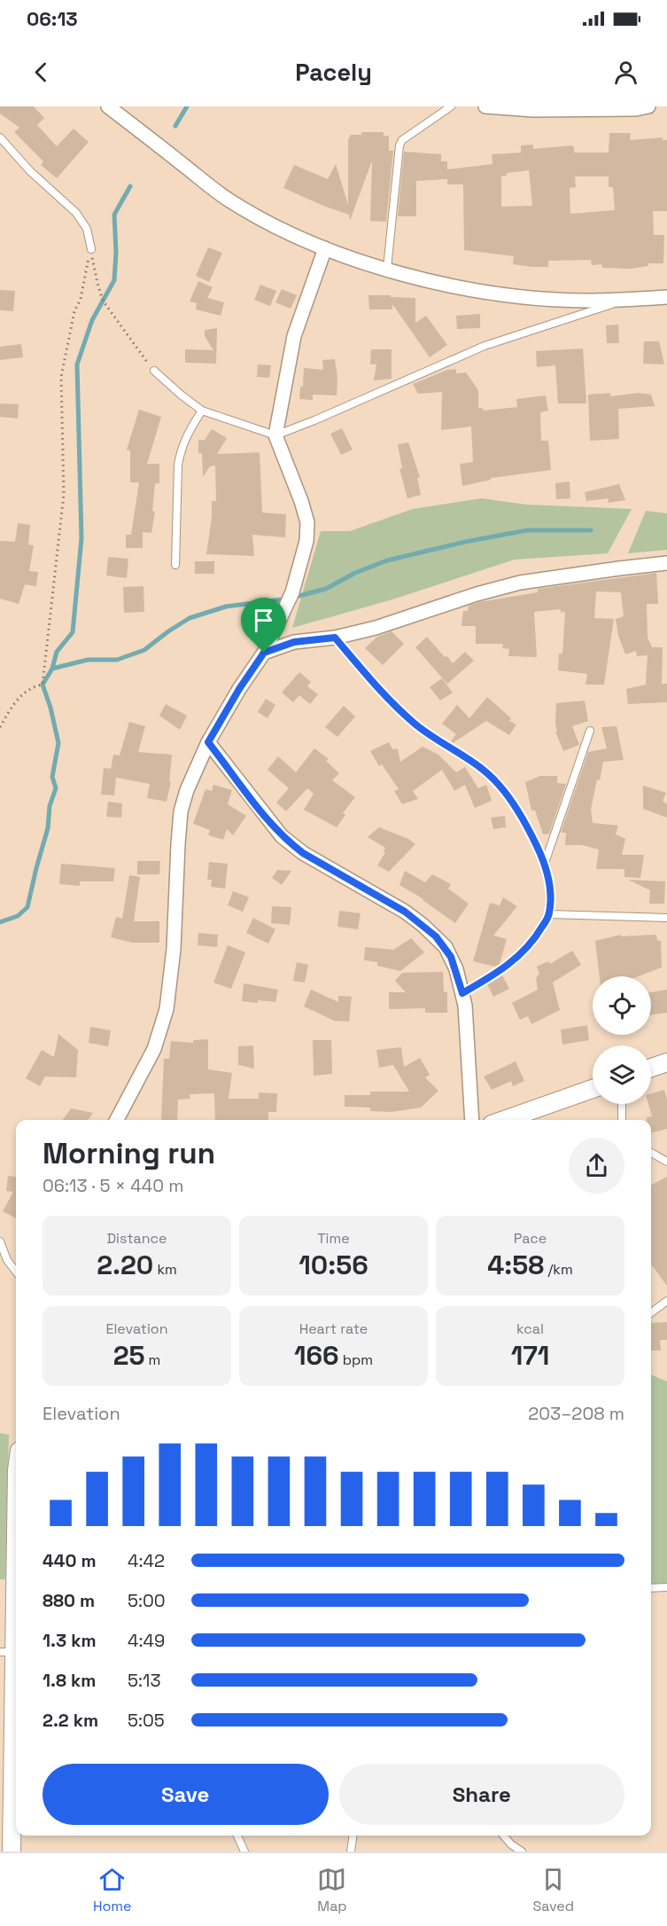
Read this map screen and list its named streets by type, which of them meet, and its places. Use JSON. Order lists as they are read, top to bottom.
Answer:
{
  "page": {
    "status": "06:13",
    "header": "Pacely",
    "heading": ["Morning run", "06:13 · 5 × 440 m"],
    "stats": [
      ["Distance", "2.20 km"],
      ["Time", "10:56"],
      ["Pace", "4:58 /km"],
      ["Elevation", "25 m"],
      ["Heart rate", "166 bpm"],
      ["kcal", "171"]
    ],
    "chart": ["Elevation", "203–208 m"],
    "list": [
      {
        "name": "440 m",
        "note": "4:42"
      },
      {
        "name": "880 m",
        "note": "5:00"
      },
      {
        "name": "1.3 km",
        "note": "4:49"
      },
      {
        "name": "1.8 km",
        "note": "5:13"
      },
      {
        "name": "2.2 km",
        "note": "5:05"
      }
    ],
    "buttons": ["Save", "Share"],
    "tabs": ["Home", "Map", "Saved"]
  }
}
